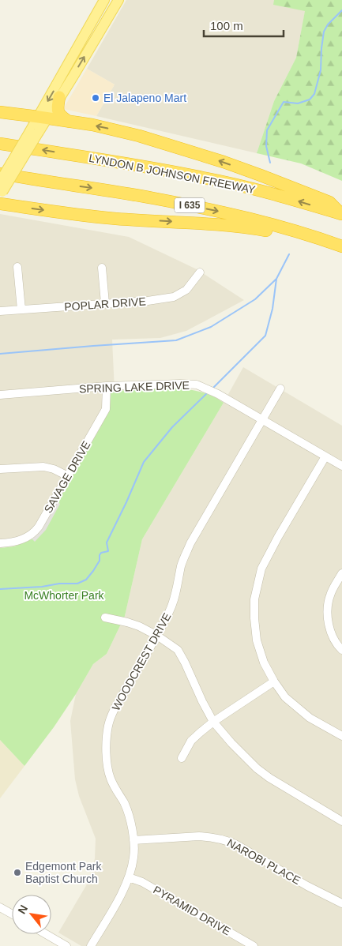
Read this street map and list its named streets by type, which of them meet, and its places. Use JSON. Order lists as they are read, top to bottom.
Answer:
{
  "streets": {
    "highway": ["LYNDON B JOHNSON FREEWAY", "I 635"],
    "street": [
      "POPLAR DRIVE",
      "SPRING LAKE DRIVE",
      "SAVAGE DRIVE",
      "WOODCREST DRIVE",
      "NAROBI PLACE",
      "PYRAMID DRIVE"
    ]
  },
  "crossings": [
    ["SPRING LAKE DRIVE", "SAVAGE DRIVE"],
    ["SPRING LAKE DRIVE", "WOODCREST DRIVE"],
    ["WOODCREST DRIVE", "NAROBI PLACE"],
    ["WOODCREST DRIVE", "PYRAMID DRIVE"]
  ],
  "parks": ["McWhorter Park"],
  "places": ["El Jalapeno Mart", "Edgemont Park Baptist Church"],
  "scale_bar": "100 m",
  "north": "top left"
}
